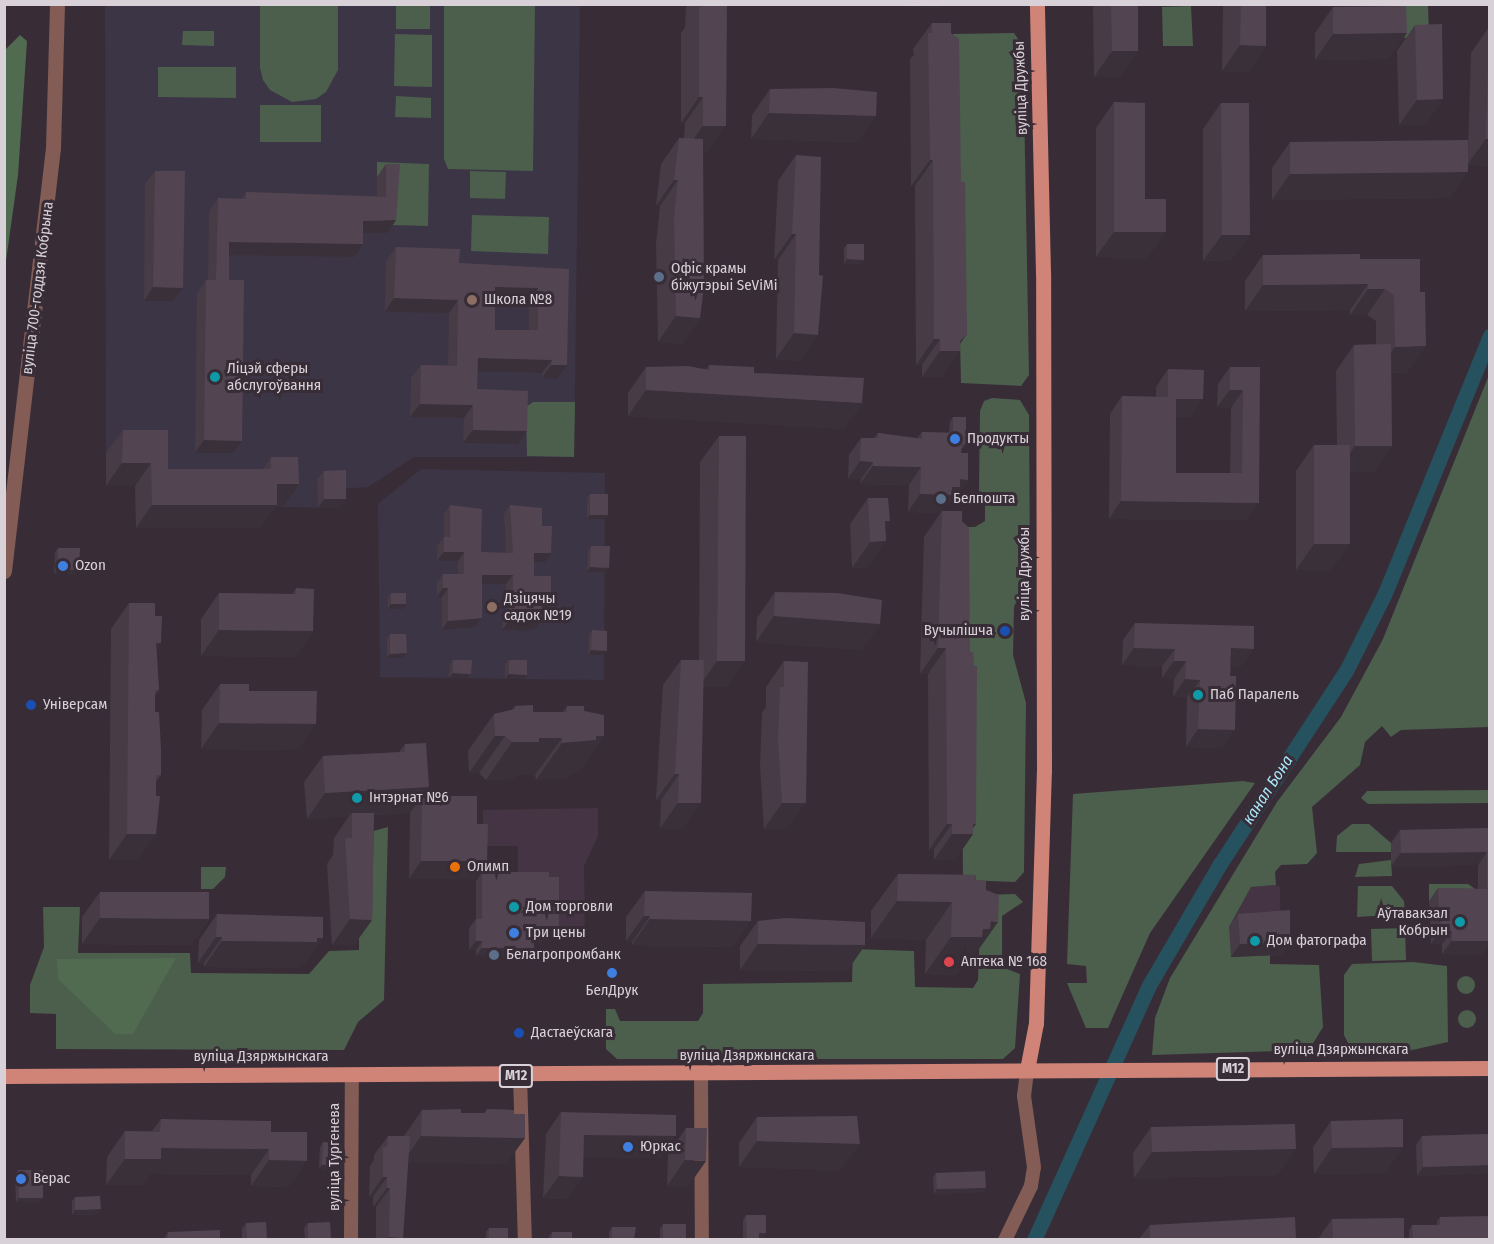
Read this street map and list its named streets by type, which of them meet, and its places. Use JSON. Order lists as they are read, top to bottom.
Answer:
{
  "streets": {
    "main road": ["вуліца Дружбы", "вуліца Дзяржынскага", "М12"],
    "street": ["вуліца 700-годдзя Кобрына", "вуліца Тургенева"]
  },
  "crossings": [
    ["вуліца Дружбы", "вуліца Дзяржынскага"],
    ["вуліца Дзяржынскага", "вуліца Тургенева"]
  ],
  "water": ["канал Бона"],
  "places": [
    "Офіс крамы біжутэрыі SeViMi",
    "Школа №8",
    "Ліцэй сферы абслугоўвання",
    "Продукты",
    "Белпошта",
    "Ozon",
    "Дзіцячы садок №19",
    "Вучылішча",
    "Паб Паралель",
    "Універсам",
    "Інтэрнат №6",
    "Олимп",
    "Дом торговли",
    "Аўтавакзал Кобрын",
    "Три цены",
    "Дом фатографа",
    "Белагропромбанк",
    "Аптека № 168",
    "БелДрук",
    "Дастаеўскага",
    "Юркас",
    "Верас"
  ]
}
